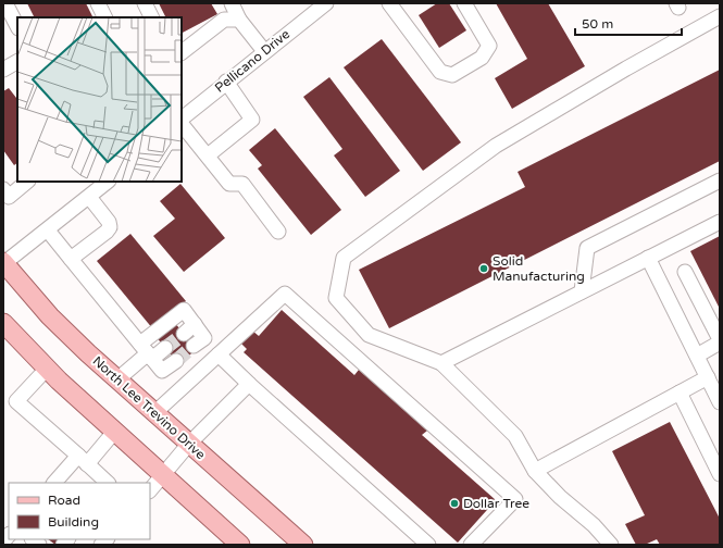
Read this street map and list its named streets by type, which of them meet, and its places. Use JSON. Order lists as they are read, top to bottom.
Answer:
{
  "streets": {
    "main road": ["North Lee Trevino Drive"],
    "street": ["Pellicano Drive"]
  },
  "places": ["Solid Manufacturing", "Dollar Tree"],
  "legend": ["Road", "Building"],
  "scale_bar": "50 m"
}
